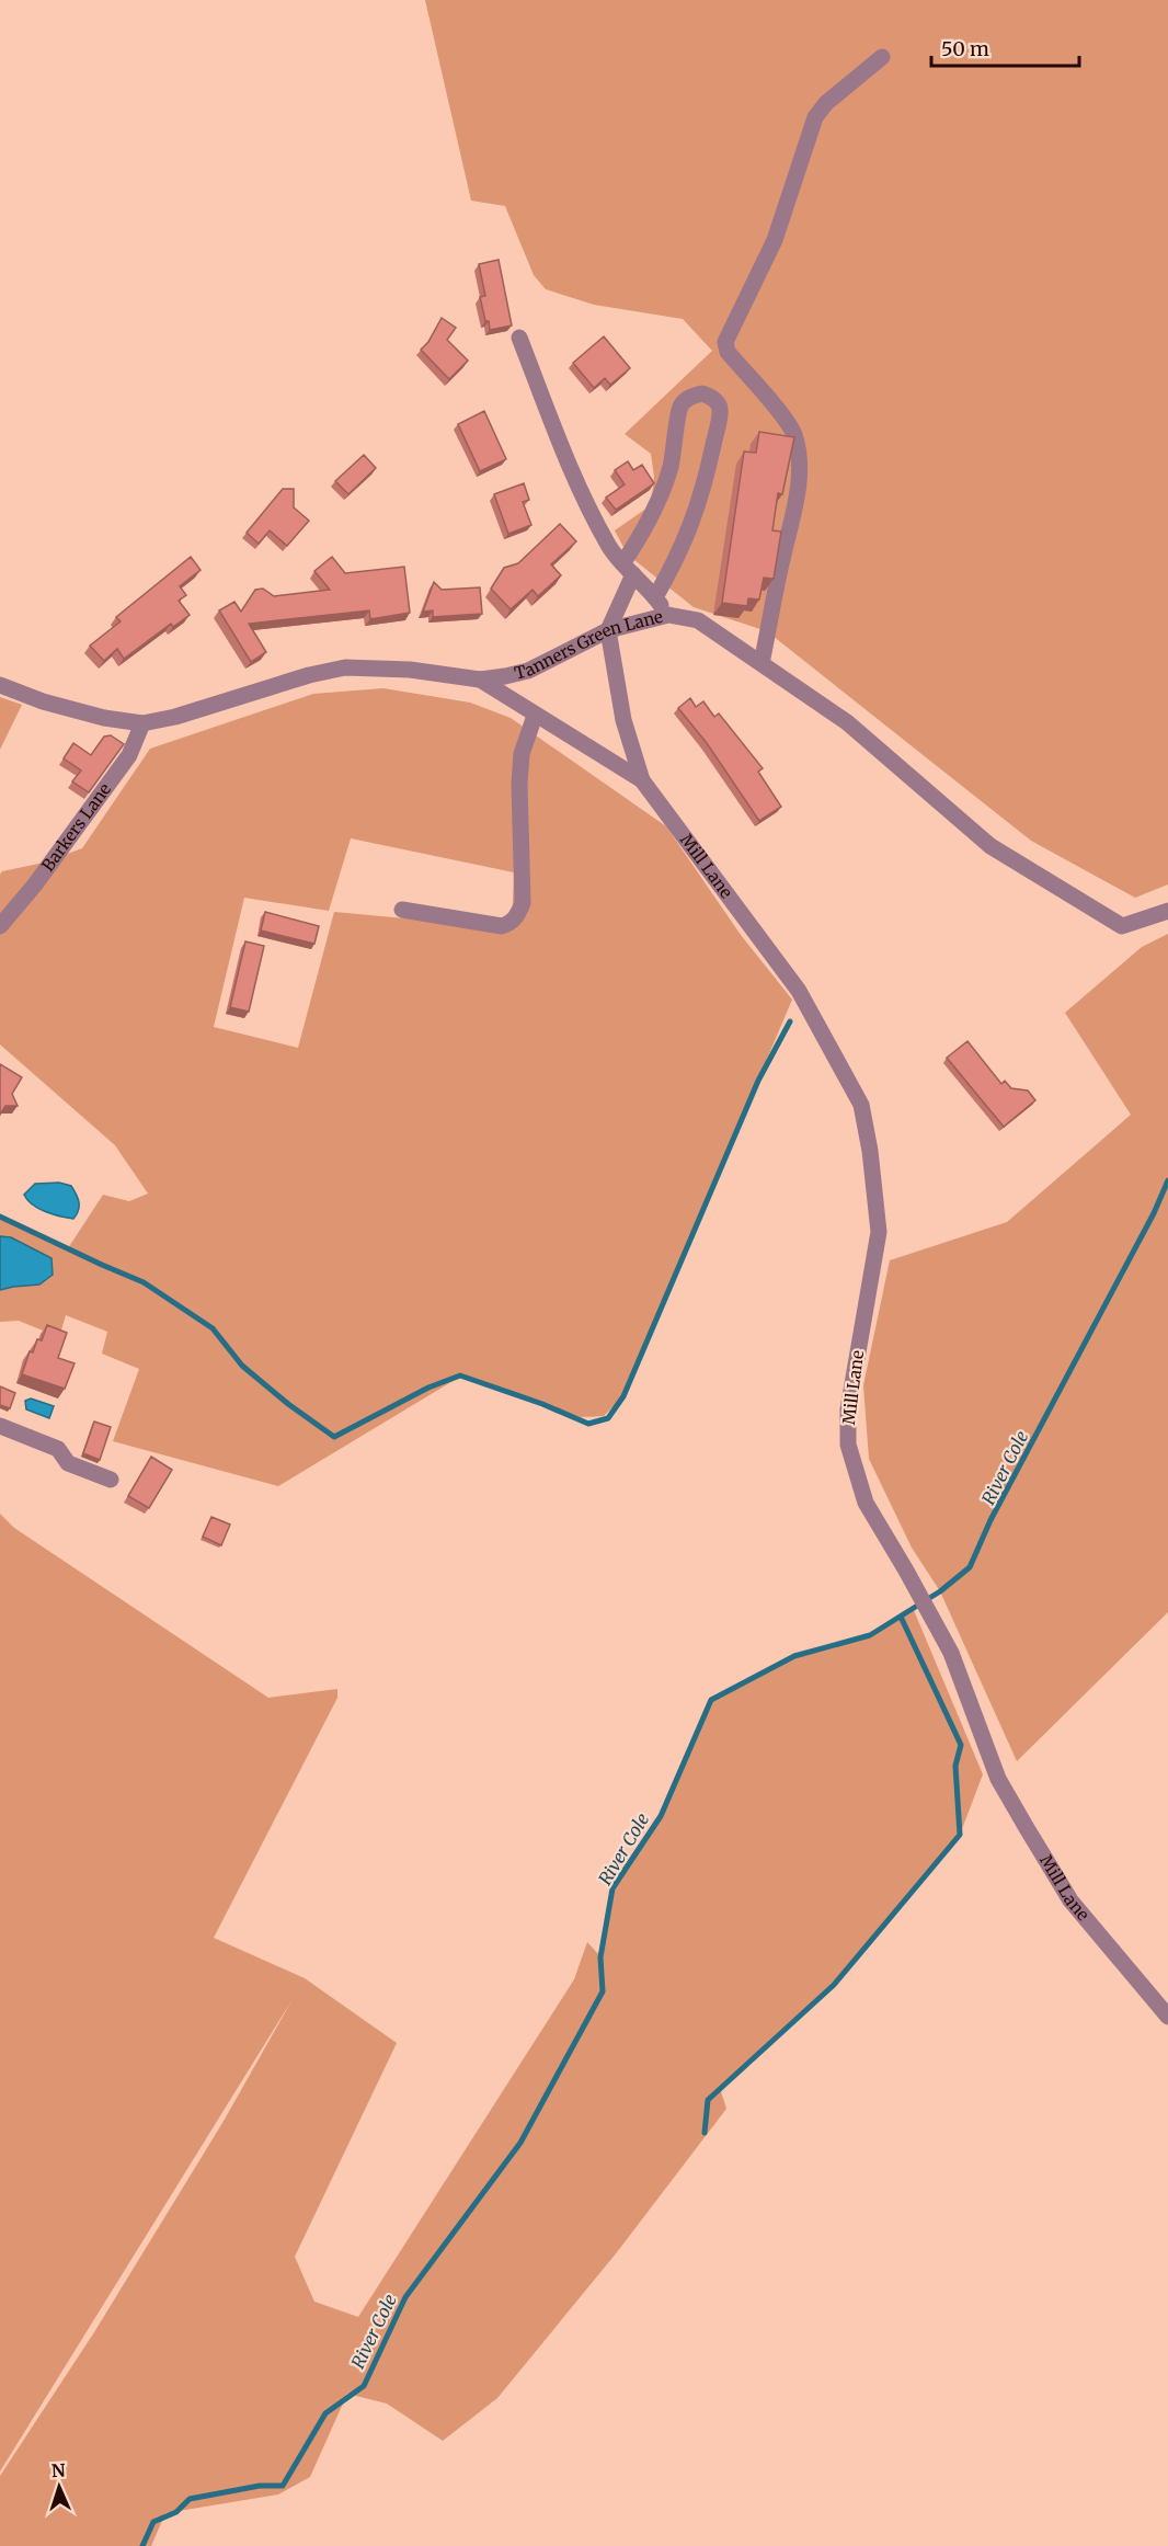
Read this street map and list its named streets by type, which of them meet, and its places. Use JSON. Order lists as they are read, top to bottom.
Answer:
{
  "streets": {
    "street": ["Tanners Green Lane", "Barkers Lane", "Mill Lane"]
  },
  "crossings": [
    ["Tanners Green Lane", "Barkers Lane"],
    ["Tanners Green Lane", "Mill Lane"]
  ],
  "water": ["River Cole"],
  "scale_bar": "50 m",
  "north": "top"
}
